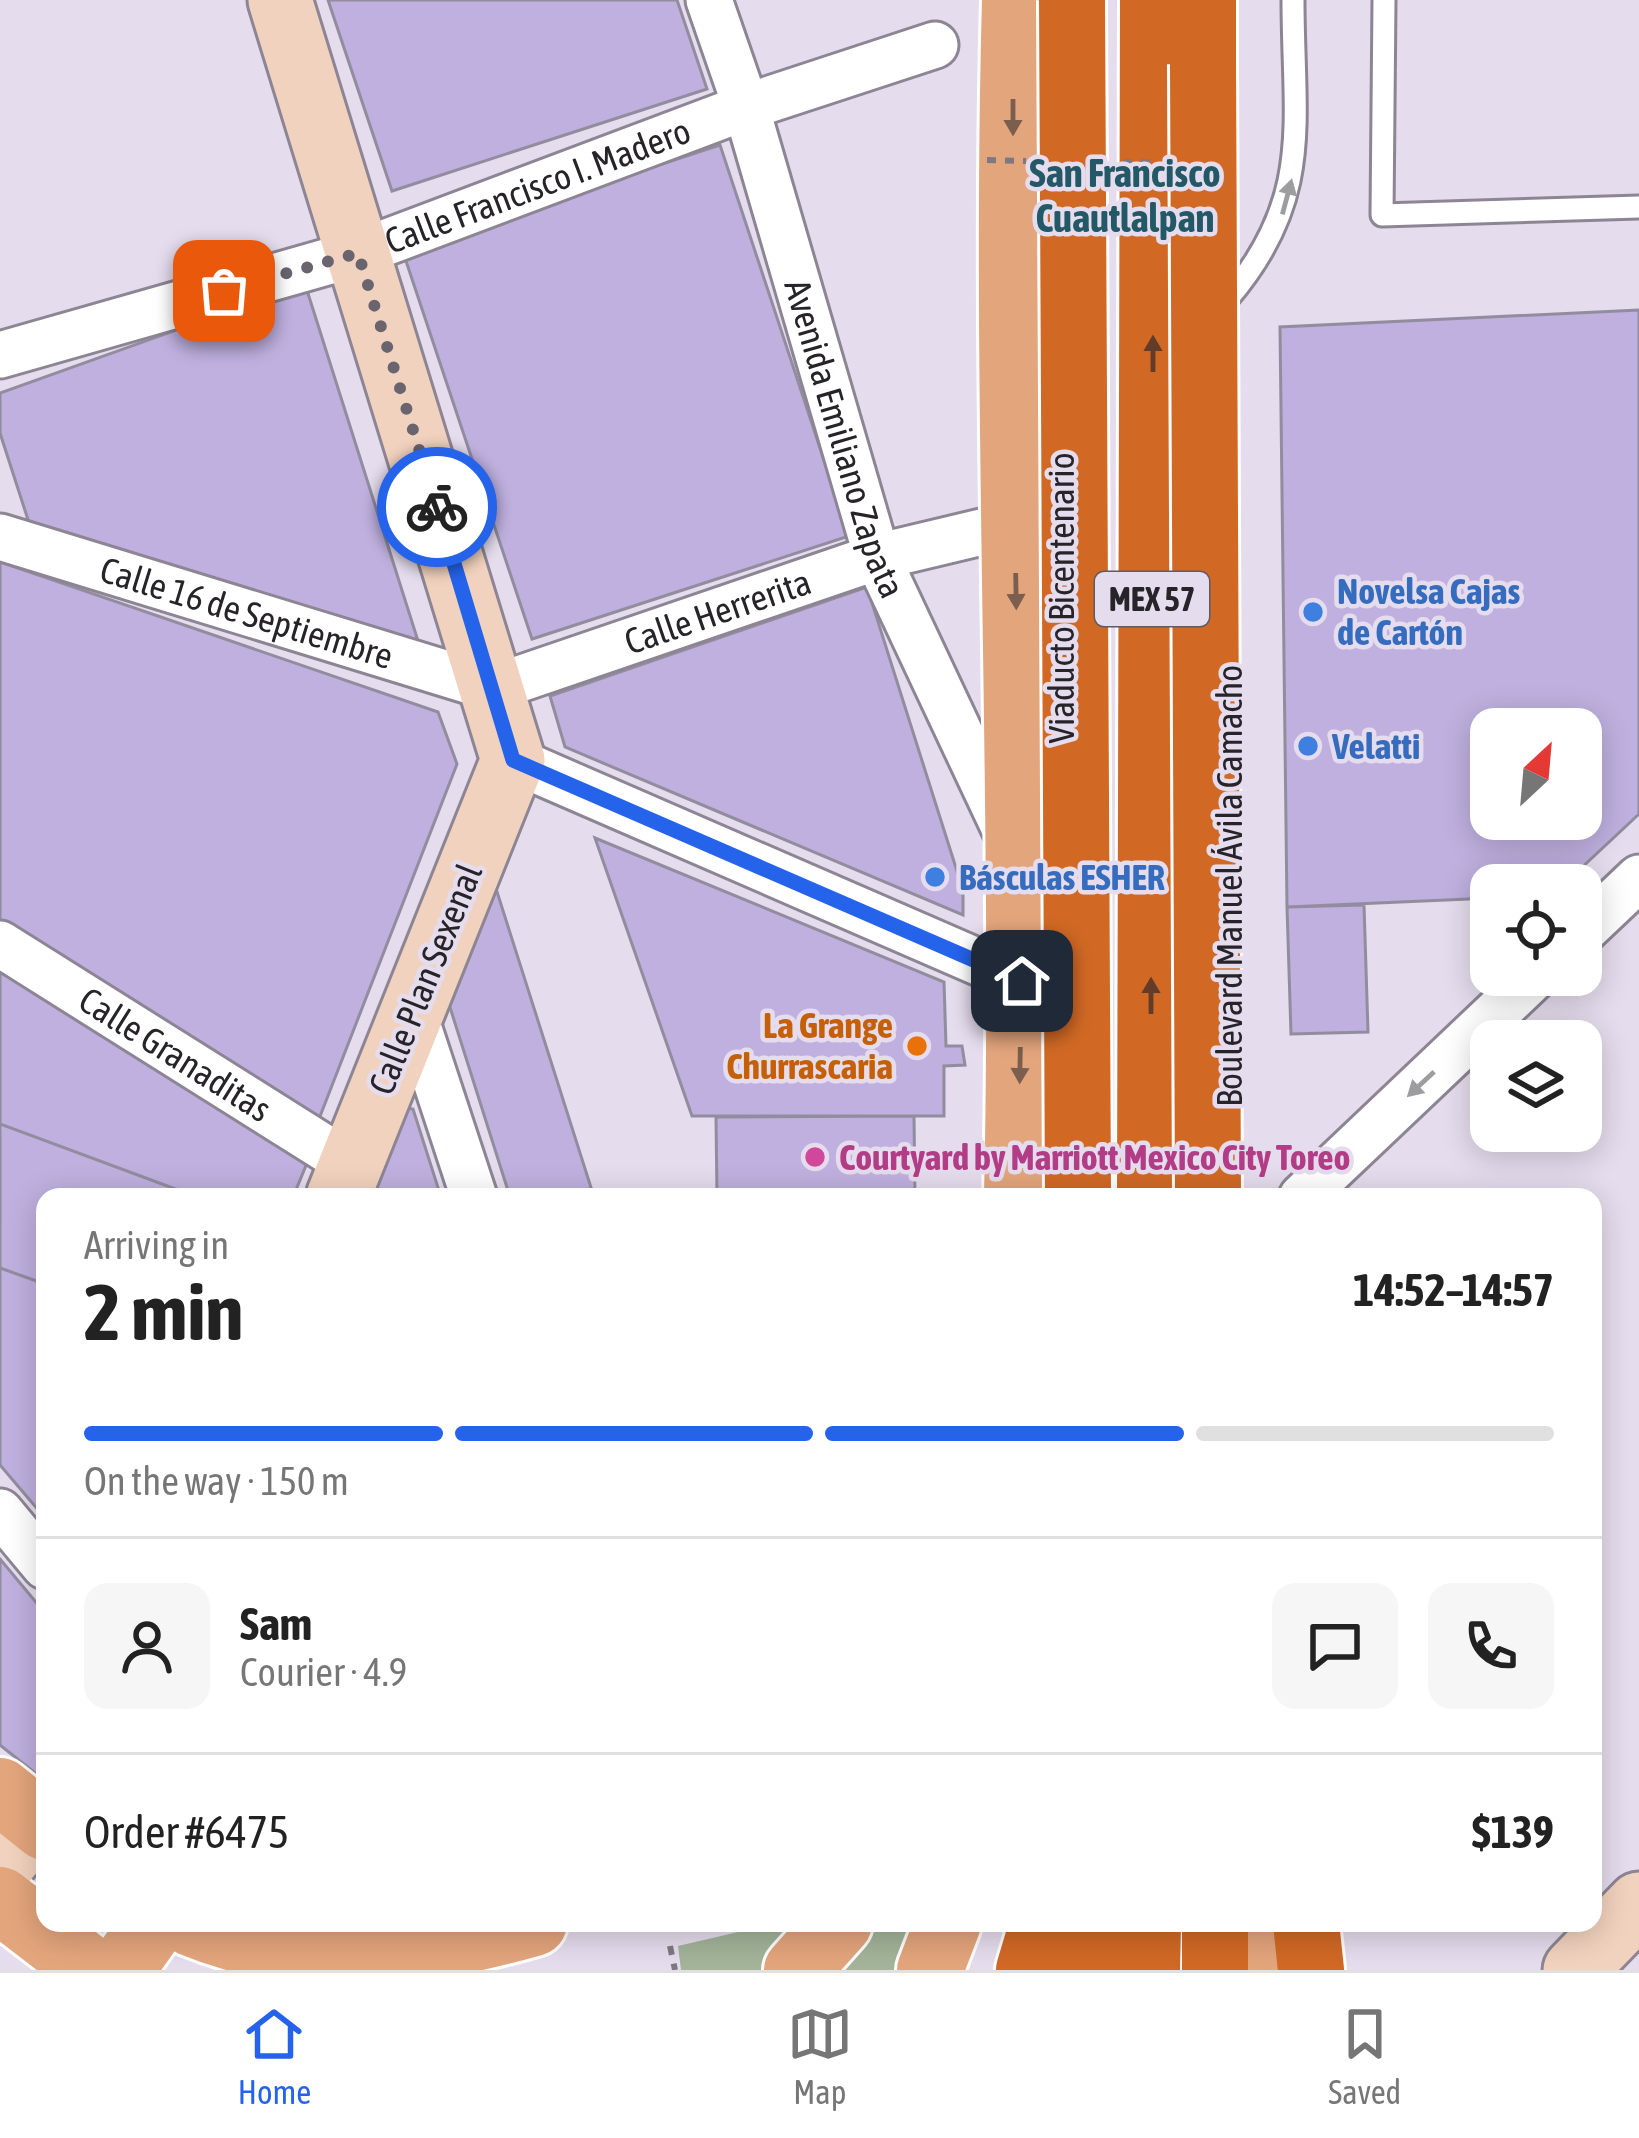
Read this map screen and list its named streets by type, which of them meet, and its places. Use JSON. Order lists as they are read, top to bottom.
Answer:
{
  "streets": {
    "highway": ["Viaducto Bicentenario", "MEX 57"],
    "main road": ["Boulevard Manuel Ávila Camacho", "Calle Plan Sexenal"],
    "street": [
      "Calle Francisco I. Madero",
      "Avenida Emiliano Zapata",
      "Calle Herrerita",
      "Calle 16 de Septiembre",
      "Calle Granaditas"
    ]
  },
  "crossings": [
    ["Calle Francisco I. Madero", "Avenida Emiliano Zapata"],
    ["Avenida Emiliano Zapata", "Calle Herrerita"],
    ["Calle Herrerita", "Calle 16 de Septiembre"],
    ["Calle Plan Sexenal", "Calle Granaditas"]
  ],
  "districts": ["San Francisco Cuautlalpan"],
  "places": [
    "Novelsa Cajas de Cartón",
    "Velatti",
    "Básculas ESHER",
    "La Grange Churrascaria",
    "Courtyard by Marriott Mexico City Toreo"
  ],
  "north": "top right",
  "page": {
    "heading": ["2 min", "Arriving in", "14:52–14:57"],
    "panel": [
      "Sam",
      "Courier · 4.9",
      "Order #6475",
      "$139"
    ],
    "bar": "On the way · 150 m",
    "tabs": ["Home", "Map", "Saved"]
  }
}
